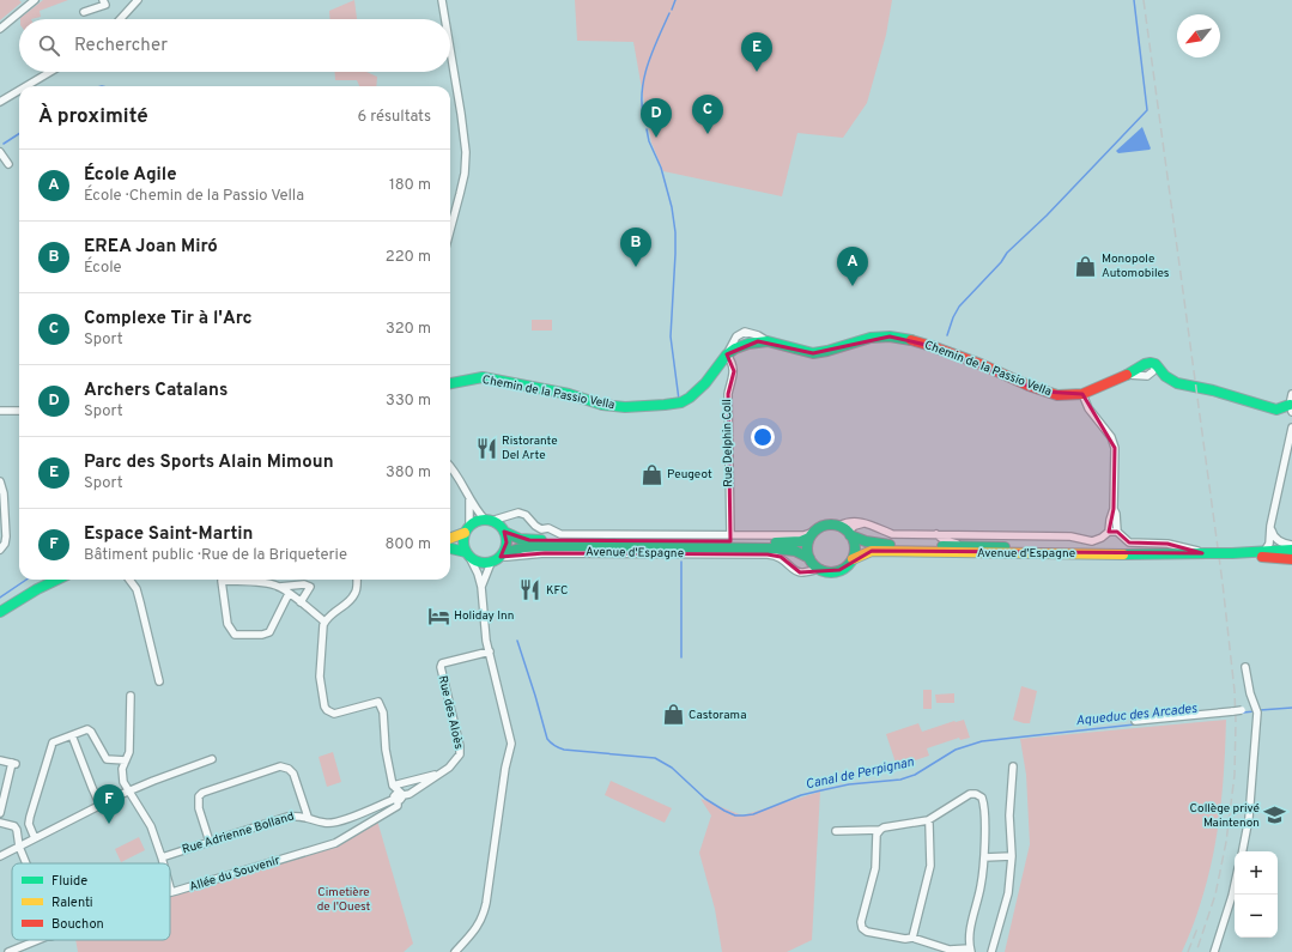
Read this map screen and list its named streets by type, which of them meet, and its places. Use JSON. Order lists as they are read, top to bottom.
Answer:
{
  "streets": {
    "main road": ["Chemin de la Passio Vella", "Avenue d'Espagne"],
    "street": [
      "Rue Delphin Coll",
      "Rue des Aloès",
      "Rue Adrienne Bolland",
      "Allée du Souvenir"
    ]
  },
  "crossings": [
    ["Chemin de la Passio Vella", "Rue Delphin Coll"],
    ["Rue Delphin Coll", "Avenue d'Espagne"],
    ["Rue des Aloès", "Rue Adrienne Bolland"],
    ["Rue des Aloès", "Allée du Souvenir"],
    ["Rue Adrienne Bolland", "Allée du Souvenir"]
  ],
  "water": ["Aqueduc des Arcades", "Canal de Perpignan"],
  "parks": ["Cimetière de l'Ouest"],
  "places": {
    "shop": ["Monopole Automobiles", "Peugeot", "Castorama"],
    "restaurant": ["Ristorante Del Arte", "KFC"],
    "hotel": ["Holiday Inn"],
    "school or university": ["Collège privé Maintenon"]
  },
  "legend": ["Fluide", "Ralenti", "Bouchon"],
  "north": "bottom left",
  "page": {
    "search": "Rechercher",
    "pins": [
      "E",
      "C",
      "D",
      "B",
      "A",
      "F"
    ],
    "heading": ["À proximité", "6 résultats"],
    "list": [
      {
        "mark": "A",
        "name": "École Agile",
        "note": "École · Chemin de la Passio Vella",
        "value": "180 m"
      },
      {
        "mark": "B",
        "name": "EREA Joan Miró",
        "note": "École",
        "value": "220 m"
      },
      {
        "mark": "C",
        "name": "Complexe Tir à l'Arc",
        "note": "Sport",
        "value": "320 m"
      },
      {
        "mark": "D",
        "name": "Archers Catalans",
        "note": "Sport",
        "value": "330 m"
      },
      {
        "mark": "E",
        "name": "Parc des Sports Alain Mimoun",
        "note": "Sport",
        "value": "380 m"
      },
      {
        "mark": "F",
        "name": "Espace Saint-Martin",
        "note": "Bâtiment public · Rue de la Briqueterie",
        "value": "800 m"
      }
    ],
    "map_buttons": ["+", "−"]
  }
}
